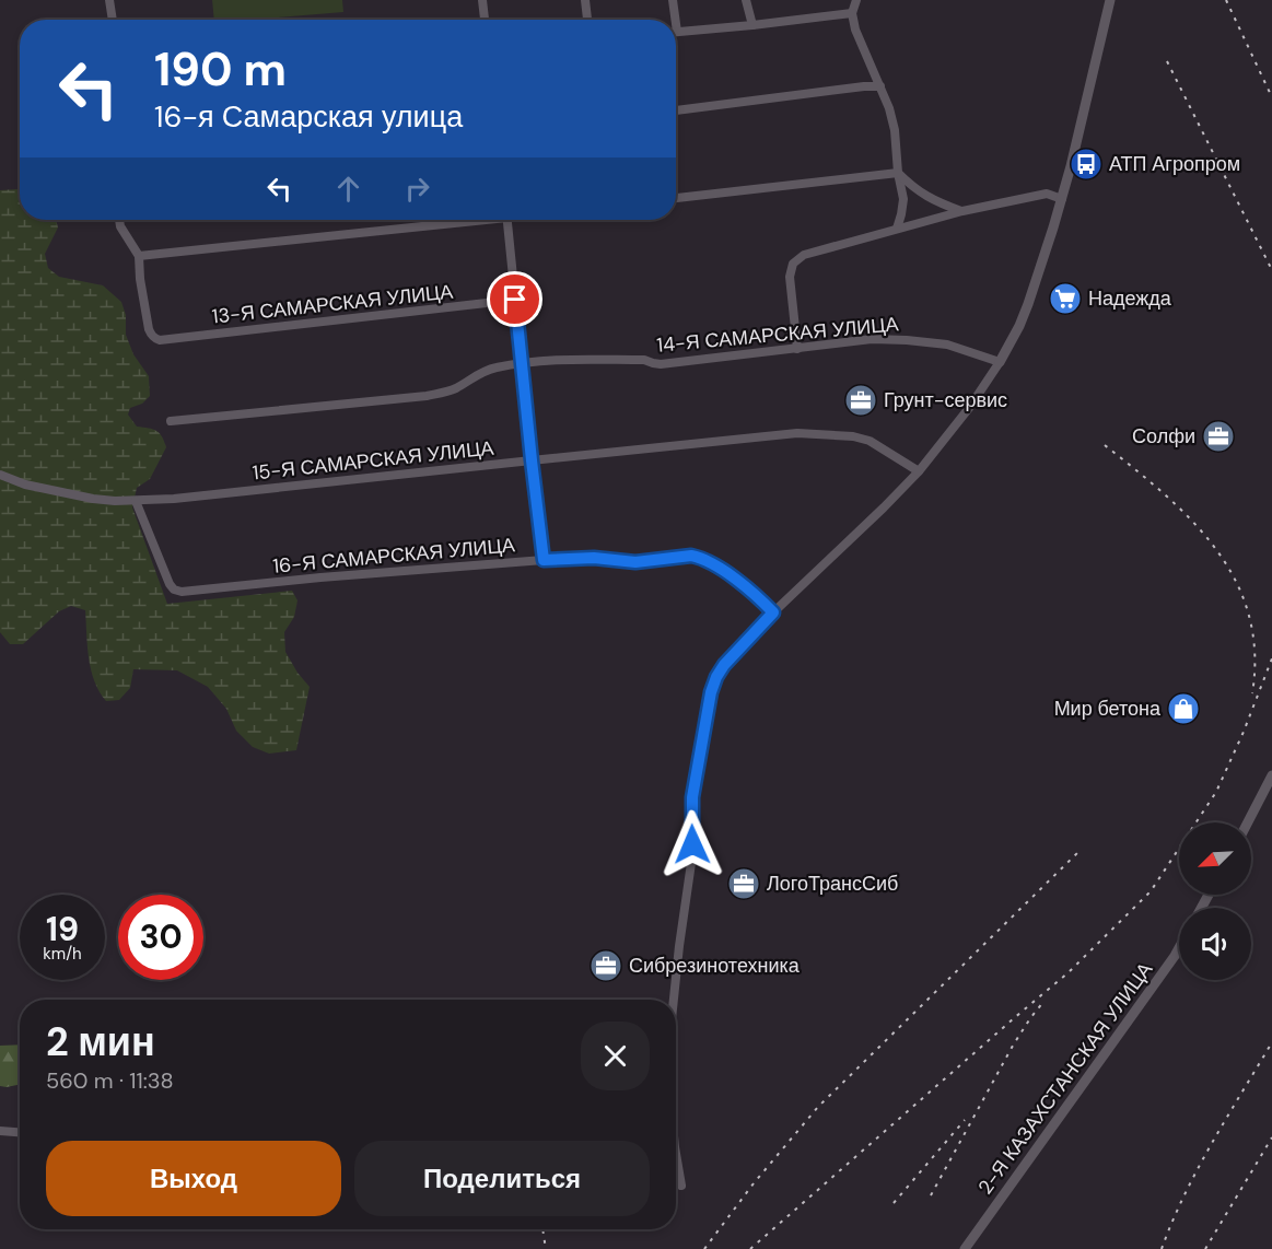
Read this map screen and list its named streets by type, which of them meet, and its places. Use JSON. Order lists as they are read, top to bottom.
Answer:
{
  "streets": {
    "street": [
      "13-Я САМАРСКАЯ УЛИЦА",
      "14-Я САМАРСКАЯ УЛИЦА",
      "15-Я САМАРСКАЯ УЛИЦА",
      "16-Я САМАРСКАЯ УЛИЦА",
      "2-Я КАЗАХСТАНСКАЯ УЛИЦА"
    ]
  },
  "crossings": [
    ["15-Я САМАРСКАЯ УЛИЦА", "16-Я САМАРСКАЯ УЛИЦА"]
  ],
  "places": {
    "bus stop": ["АТП Агропром"],
    "supermarket": ["Надежда"],
    "office": [
      "Грунт-сервис",
      "Солфи",
      "ЛогоТрансСиб",
      "Сибрезинотехника"
    ],
    "shop": ["Мир бетона"]
  },
  "north": "bottom left",
  "page": {
    "turn": ["190 m", "16-я Самарская улица"],
    "speed": "19 km/h",
    "limit": "30",
    "heading": ["2 мин", "560 m · 11:38"],
    "buttons": ["Выход", "Поделиться"]
  }
}
